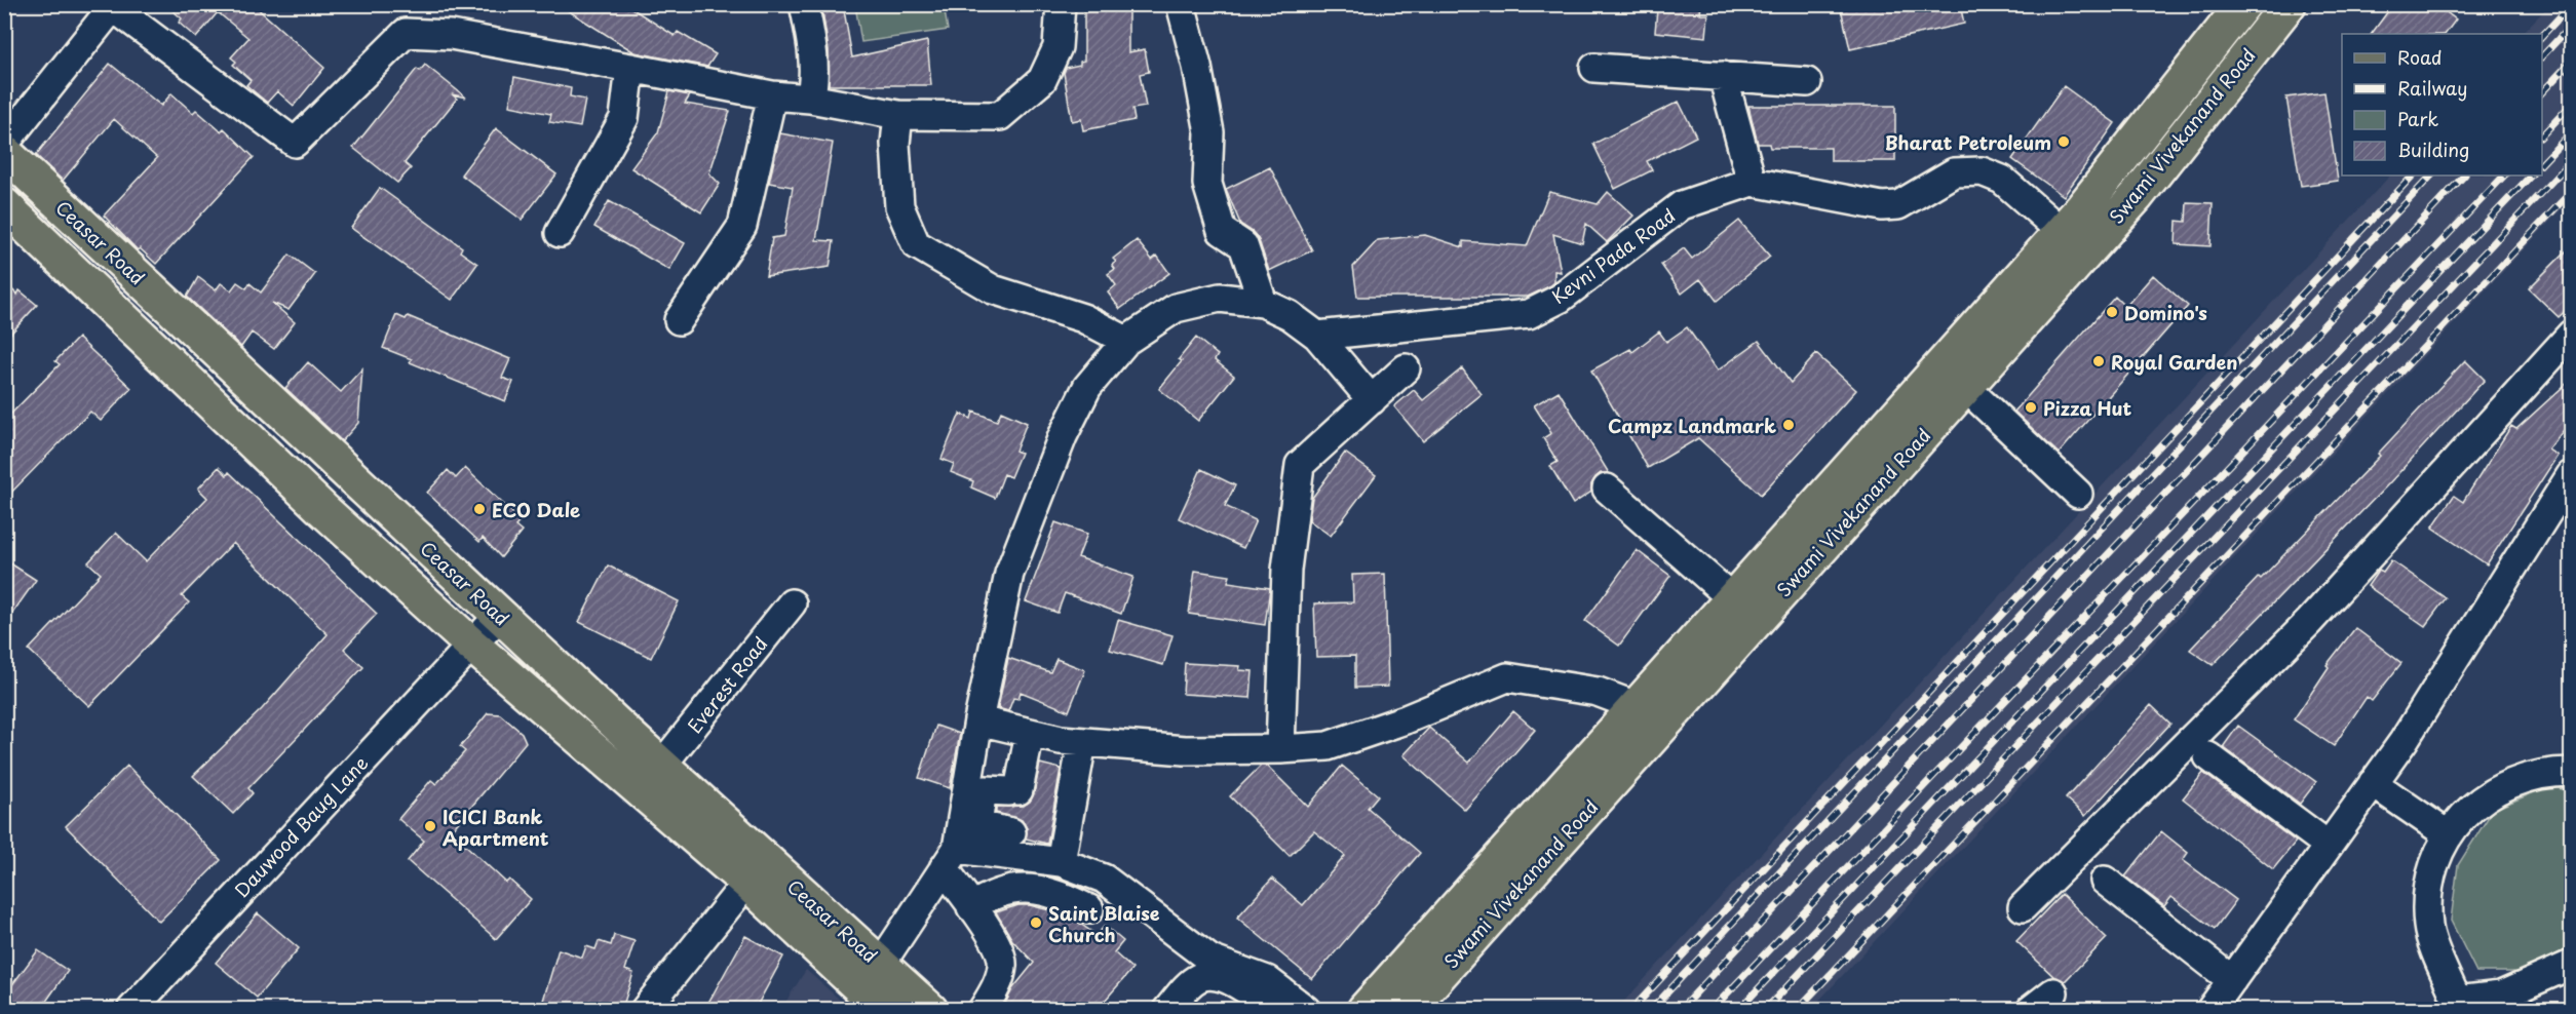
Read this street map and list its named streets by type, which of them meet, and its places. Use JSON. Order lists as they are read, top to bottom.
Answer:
{
  "streets": {
    "main road": ["Swami Vivekanand Road", "Ceasar Road"],
    "street": ["Kevni Pada Road", "Everest Road", "Dauwood Baug Lane"]
  },
  "crossings": [
    ["Swami Vivekanand Road", "Kevni Pada Road"],
    ["Ceasar Road", "Everest Road"],
    ["Ceasar Road", "Dauwood Baug Lane"]
  ],
  "places": [
    "Bharat Petroleum",
    "Domino's",
    "Royal Garden",
    "Pizza Hut",
    "Campz Landmark",
    "ECO Dale",
    "ICICI Bank Apartment",
    "Saint Blaise Church"
  ],
  "legend": [
    "Road",
    "Railway",
    "Park",
    "Building"
  ]
}
